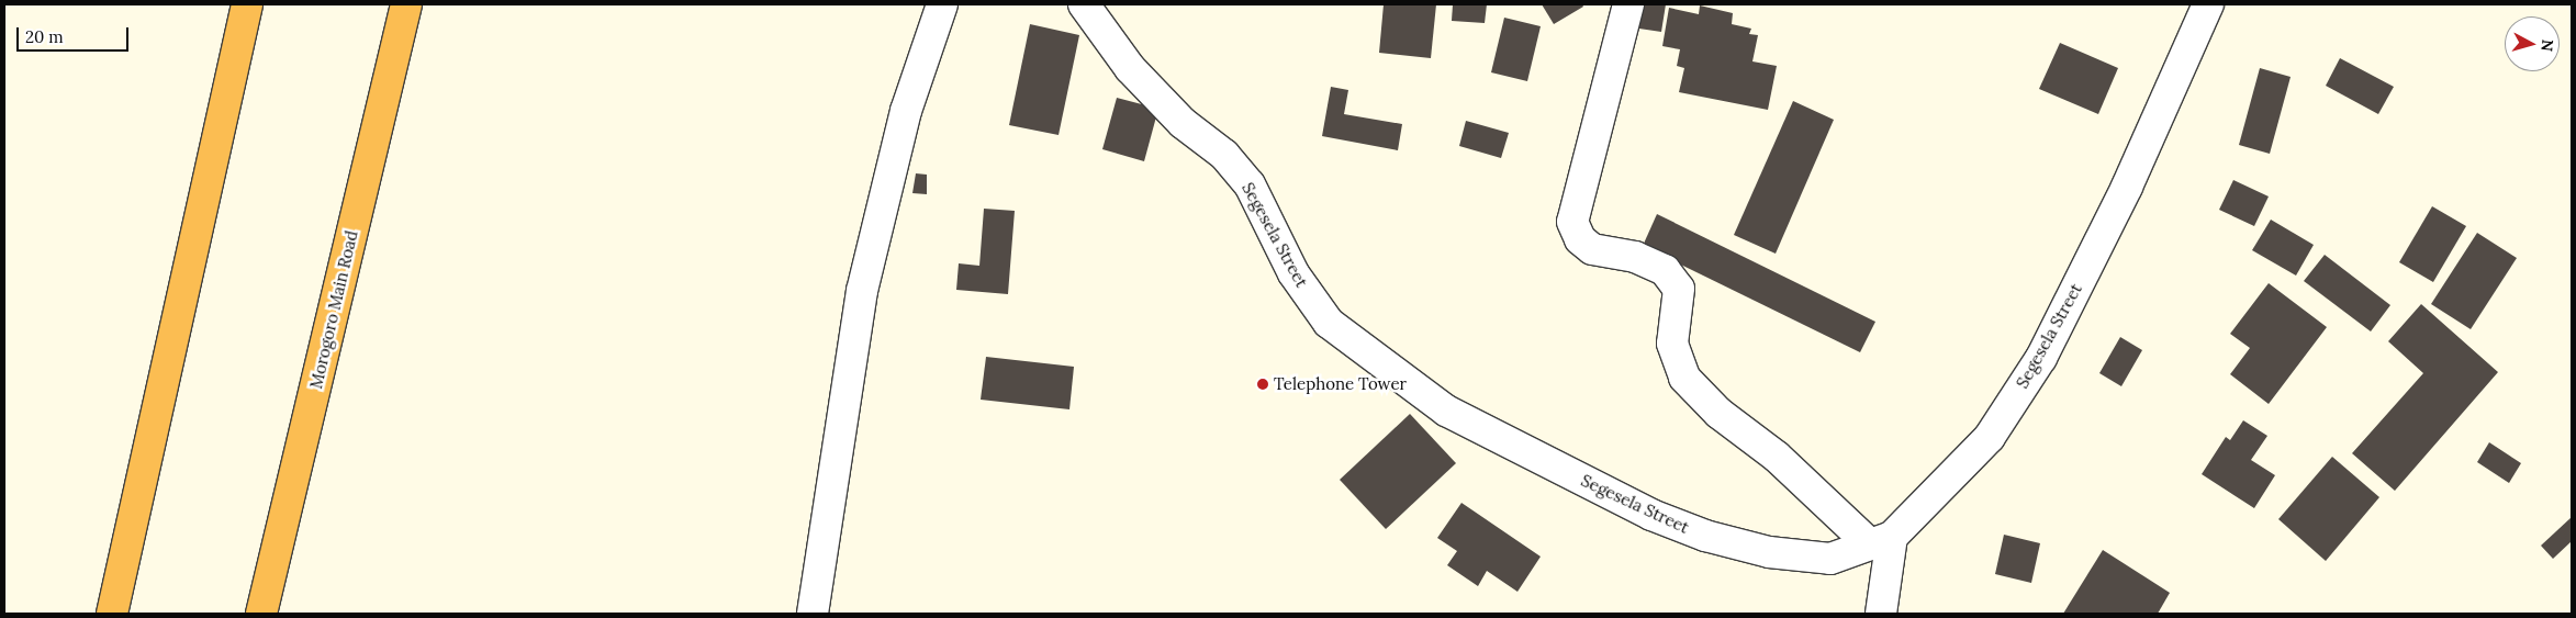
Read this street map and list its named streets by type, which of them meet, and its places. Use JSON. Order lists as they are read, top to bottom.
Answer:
{
  "streets": {
    "highway": ["Morogoro Main Road"],
    "street": ["Segesela Street"]
  },
  "places": ["Telephone Tower"],
  "scale_bar": "20 m",
  "north": "right"
}
